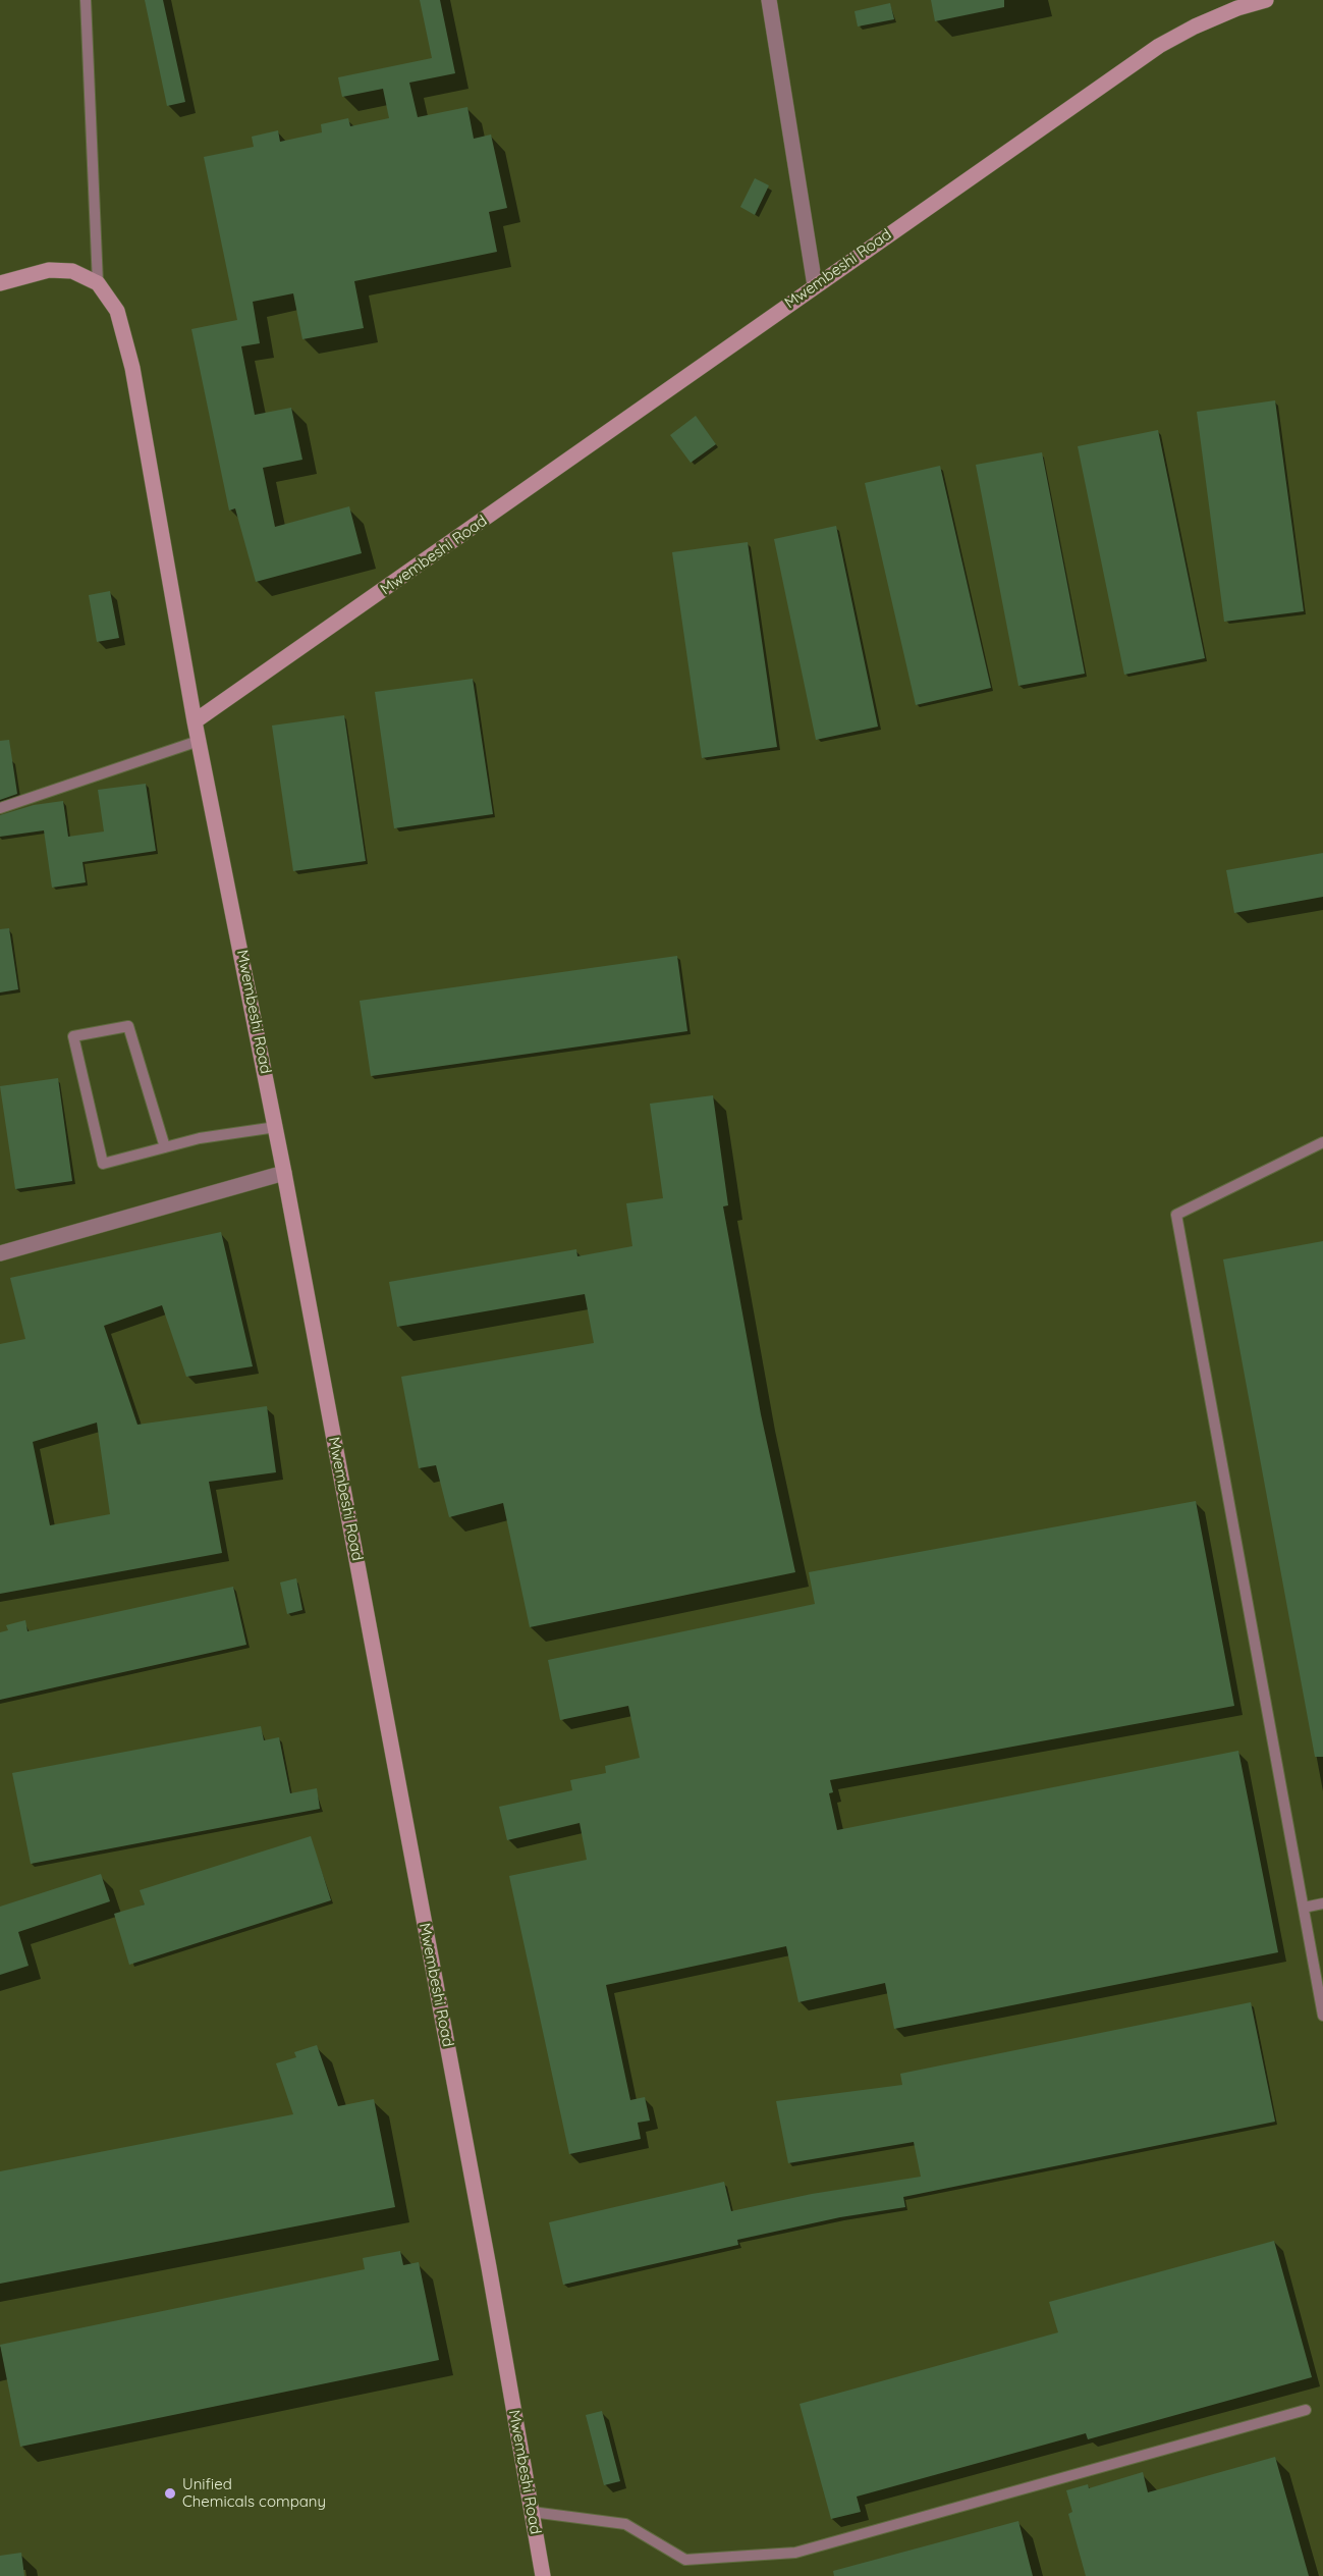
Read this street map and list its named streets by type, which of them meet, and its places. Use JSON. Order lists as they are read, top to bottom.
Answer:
{
  "streets": {
    "street": ["Mwembeshi Road"]
  },
  "places": ["Unified Chemicals company"]
}
